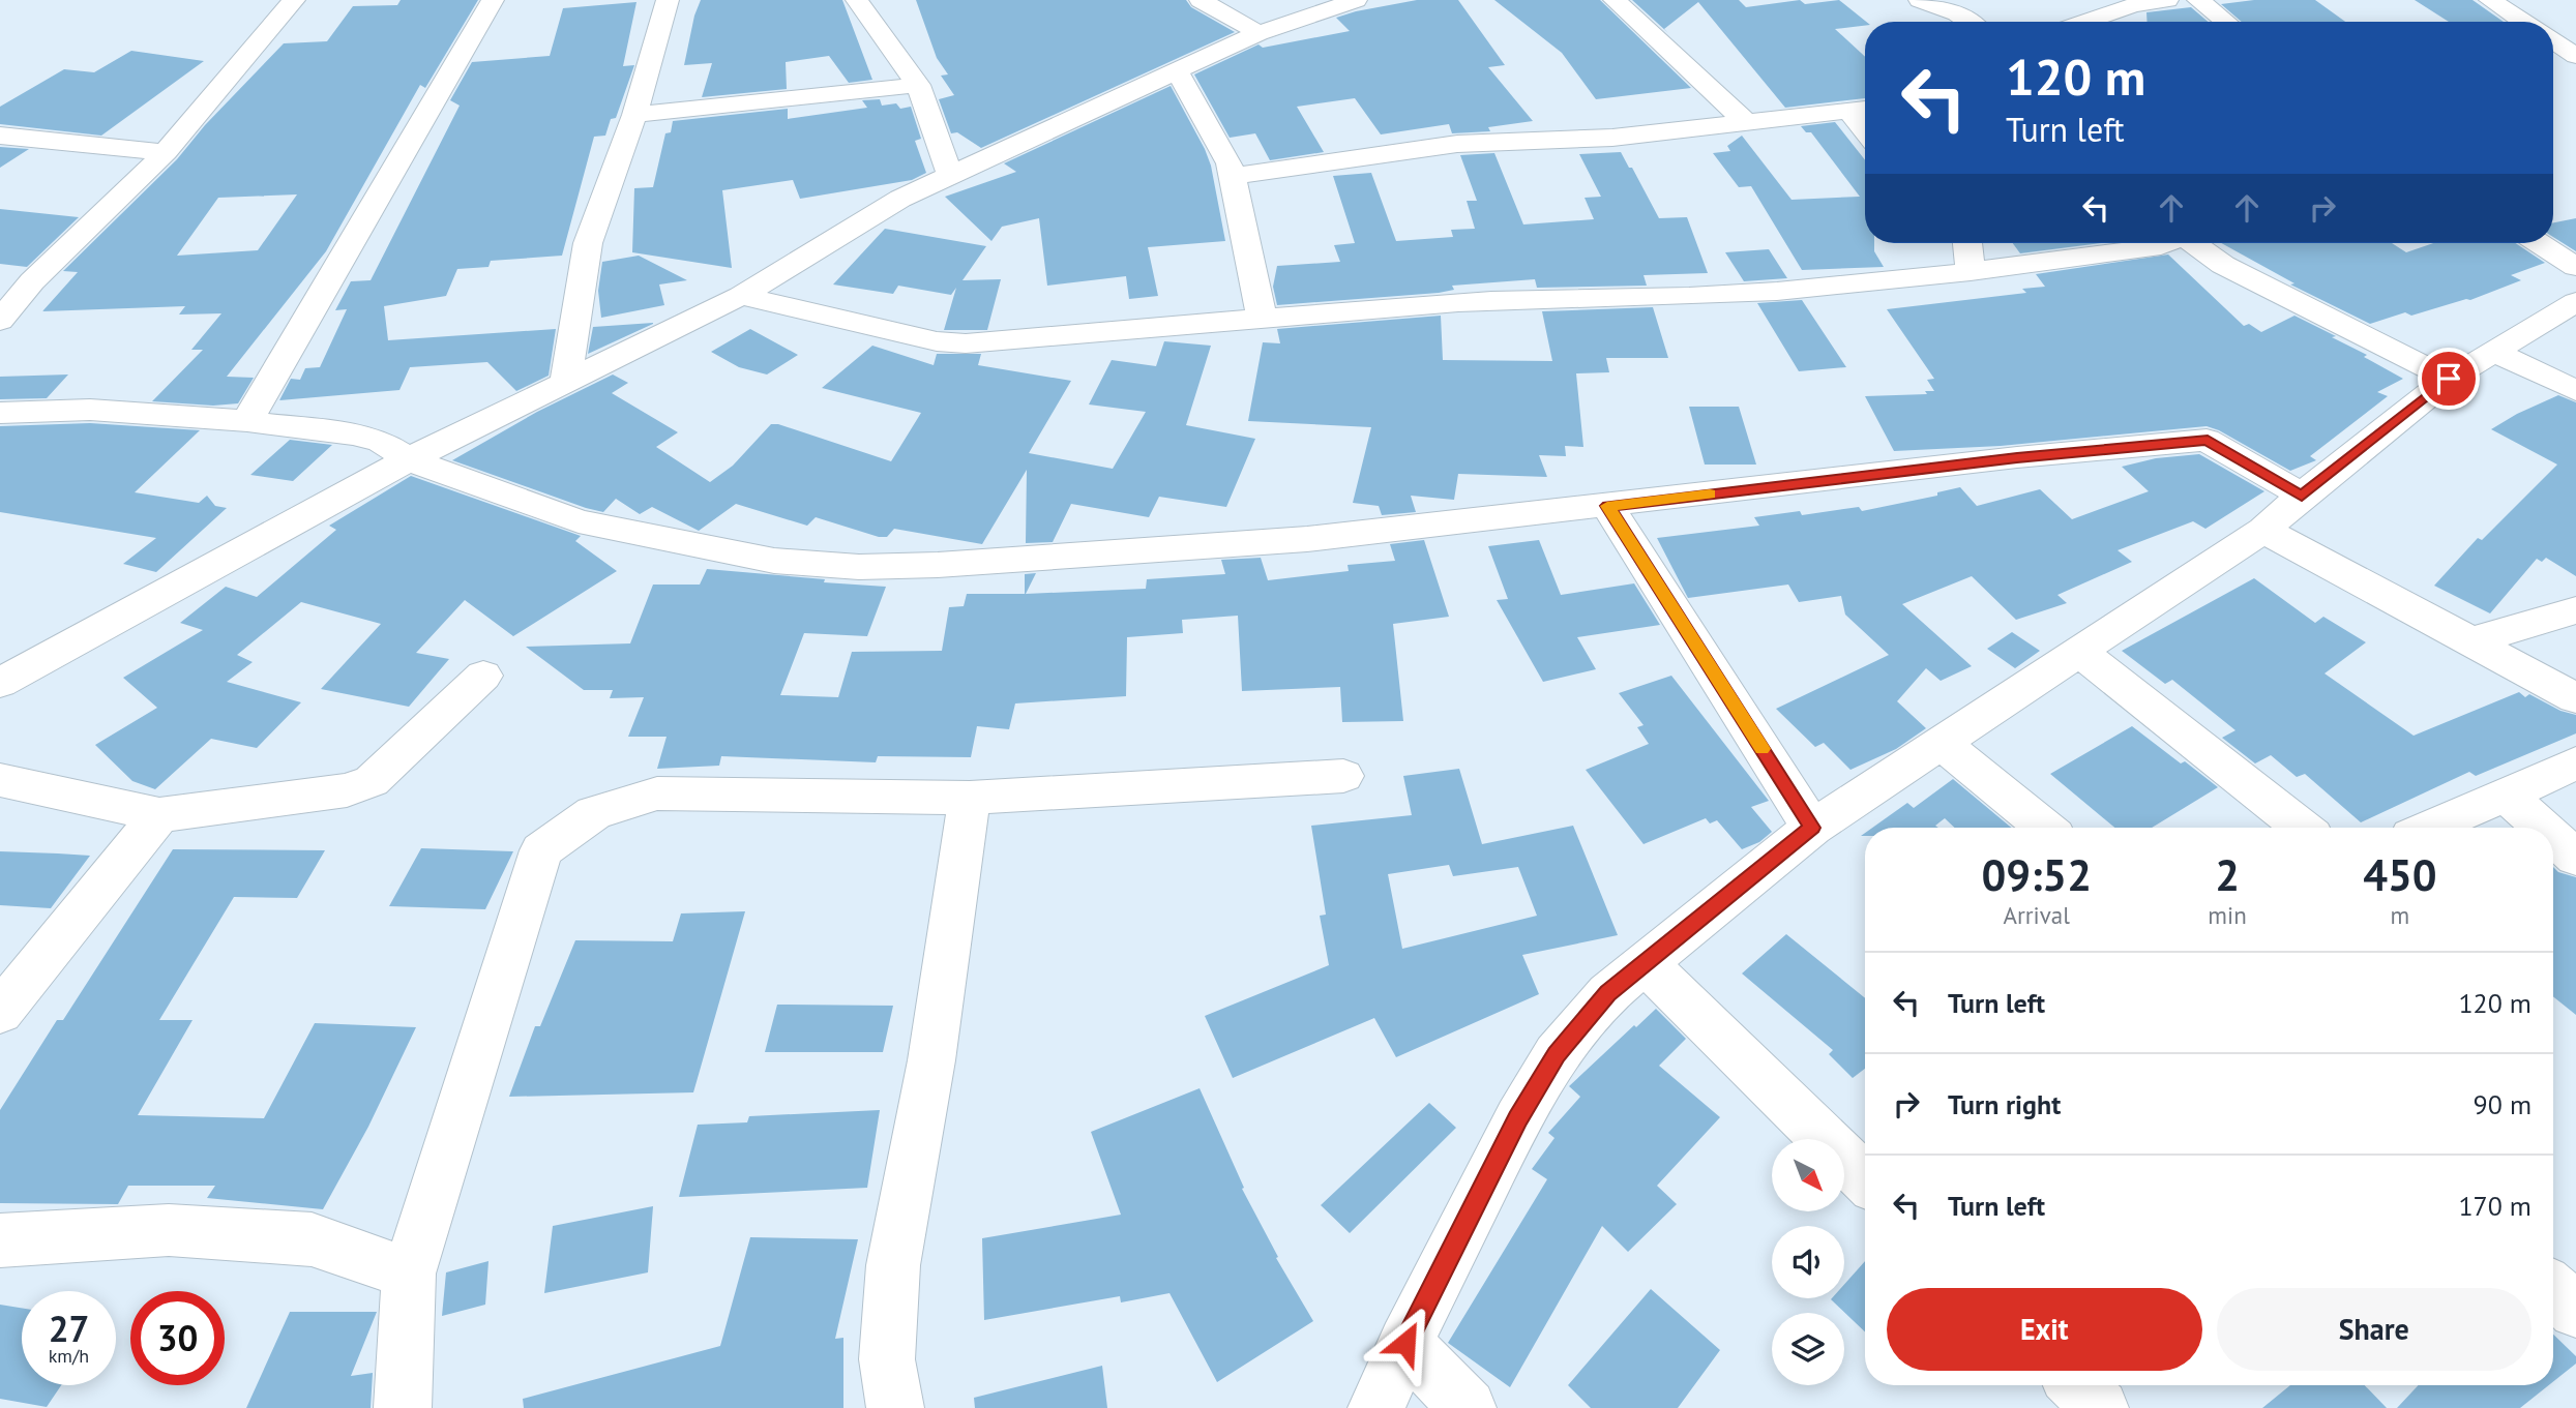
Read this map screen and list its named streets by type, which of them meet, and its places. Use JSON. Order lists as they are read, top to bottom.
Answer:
{
  "north": "bottom right",
  "page": {
    "turn": ["120 m", "Turn left"],
    "eta": [
      "09:52",
      "Arrival",
      "2",
      "min",
      "450",
      "m"
    ],
    "list": [
      {
        "name": "Turn left",
        "value": "120 m"
      },
      {
        "name": "Turn right",
        "value": "90 m"
      },
      {
        "name": "Turn left",
        "value": "170 m"
      }
    ],
    "buttons": ["Exit", "Share"],
    "speed": "27 km/h",
    "limit": "30"
  }
}
